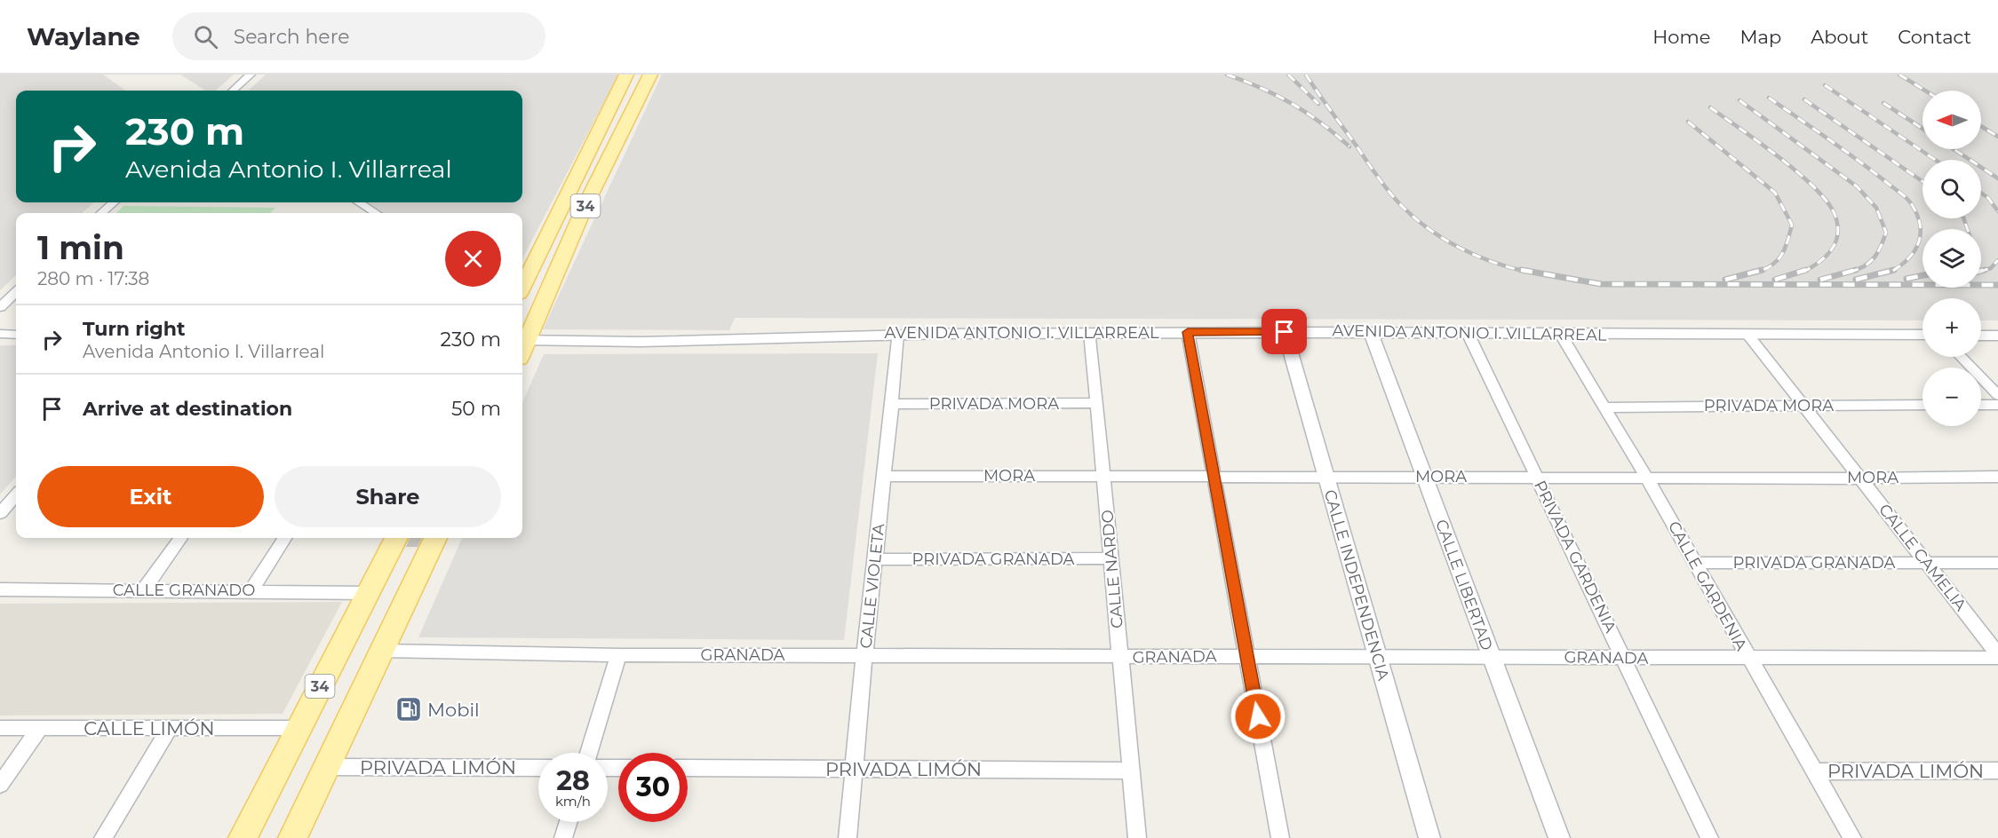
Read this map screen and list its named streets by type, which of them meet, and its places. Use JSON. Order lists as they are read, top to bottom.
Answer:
{
  "streets": {
    "main road": ["34"],
    "street": [
      "AVENIDA ANTONIO I. VILLARREAL",
      "PRIVADA MORA",
      "MORA",
      "PRIVADA GARDENIA",
      "CALLE CAMELIA",
      "PRIVADA GRANADA",
      "CALLE NARDO",
      "CALLE INDEPENDENCIA",
      "CALLE LIBERTAD",
      "CALLE VIOLETA",
      "CALLE GARDENIA",
      "CALLE GRANADO",
      "GRANADA",
      "CALLE LIMÓN",
      "PRIVADA LIMÓN"
    ]
  },
  "crossings": [
    ["34", "AVENIDA ANTONIO I. VILLARREAL"],
    ["34", "CALLE GRANADO"],
    ["34", "GRANADA"],
    ["34", "CALLE LIMÓN"],
    ["34", "PRIVADA LIMÓN"],
    ["AVENIDA ANTONIO I. VILLARREAL", "PRIVADA GARDENIA"],
    ["AVENIDA ANTONIO I. VILLARREAL", "CALLE CAMELIA"],
    ["AVENIDA ANTONIO I. VILLARREAL", "CALLE NARDO"],
    ["AVENIDA ANTONIO I. VILLARREAL", "CALLE INDEPENDENCIA"],
    ["AVENIDA ANTONIO I. VILLARREAL", "CALLE LIBERTAD"],
    ["AVENIDA ANTONIO I. VILLARREAL", "CALLE VIOLETA"],
    ["AVENIDA ANTONIO I. VILLARREAL", "CALLE GARDENIA"],
    ["PRIVADA MORA", "CALLE CAMELIA"],
    ["PRIVADA MORA", "CALLE NARDO"],
    ["PRIVADA MORA", "CALLE VIOLETA"],
    ["PRIVADA MORA", "CALLE GARDENIA"],
    ["MORA", "PRIVADA GARDENIA"],
    ["MORA", "CALLE CAMELIA"],
    ["MORA", "CALLE NARDO"],
    ["MORA", "CALLE INDEPENDENCIA"],
    ["MORA", "CALLE LIBERTAD"],
    ["MORA", "CALLE VIOLETA"],
    ["MORA", "CALLE GARDENIA"],
    ["PRIVADA GARDENIA", "GRANADA"],
    ["CALLE CAMELIA", "PRIVADA GRANADA"],
    ["CALLE CAMELIA", "GRANADA"],
    ["PRIVADA GRANADA", "CALLE NARDO"],
    ["PRIVADA GRANADA", "CALLE VIOLETA"],
    ["PRIVADA GRANADA", "CALLE GARDENIA"],
    ["CALLE NARDO", "GRANADA"],
    ["CALLE NARDO", "PRIVADA LIMÓN"],
    ["CALLE INDEPENDENCIA", "GRANADA"],
    ["CALLE LIBERTAD", "GRANADA"],
    ["CALLE VIOLETA", "GRANADA"],
    ["CALLE VIOLETA", "PRIVADA LIMÓN"],
    ["CALLE GARDENIA", "GRANADA"],
    ["CALLE GARDENIA", "PRIVADA LIMÓN"]
  ],
  "places": {
    "fuel station": ["Mobil"]
  },
  "north": "left",
  "page": {
    "header": "Waylane",
    "search": "Search here",
    "nav": [
      "Home",
      "Map",
      "About",
      "Contact"
    ],
    "map_buttons": ["+", "−"],
    "turn": ["230 m", "Avenida Antonio I. Villarreal"],
    "heading": ["1 min", "280 m · 17:38"],
    "list": [
      {
        "name": "Turn right",
        "note": "Avenida Antonio I. Villarreal",
        "value": "230 m"
      },
      {
        "name": "Arrive at destination",
        "value": "50 m"
      }
    ],
    "buttons": ["Exit", "Share"],
    "speed": "28 km/h",
    "limit": "30"
  }
}
